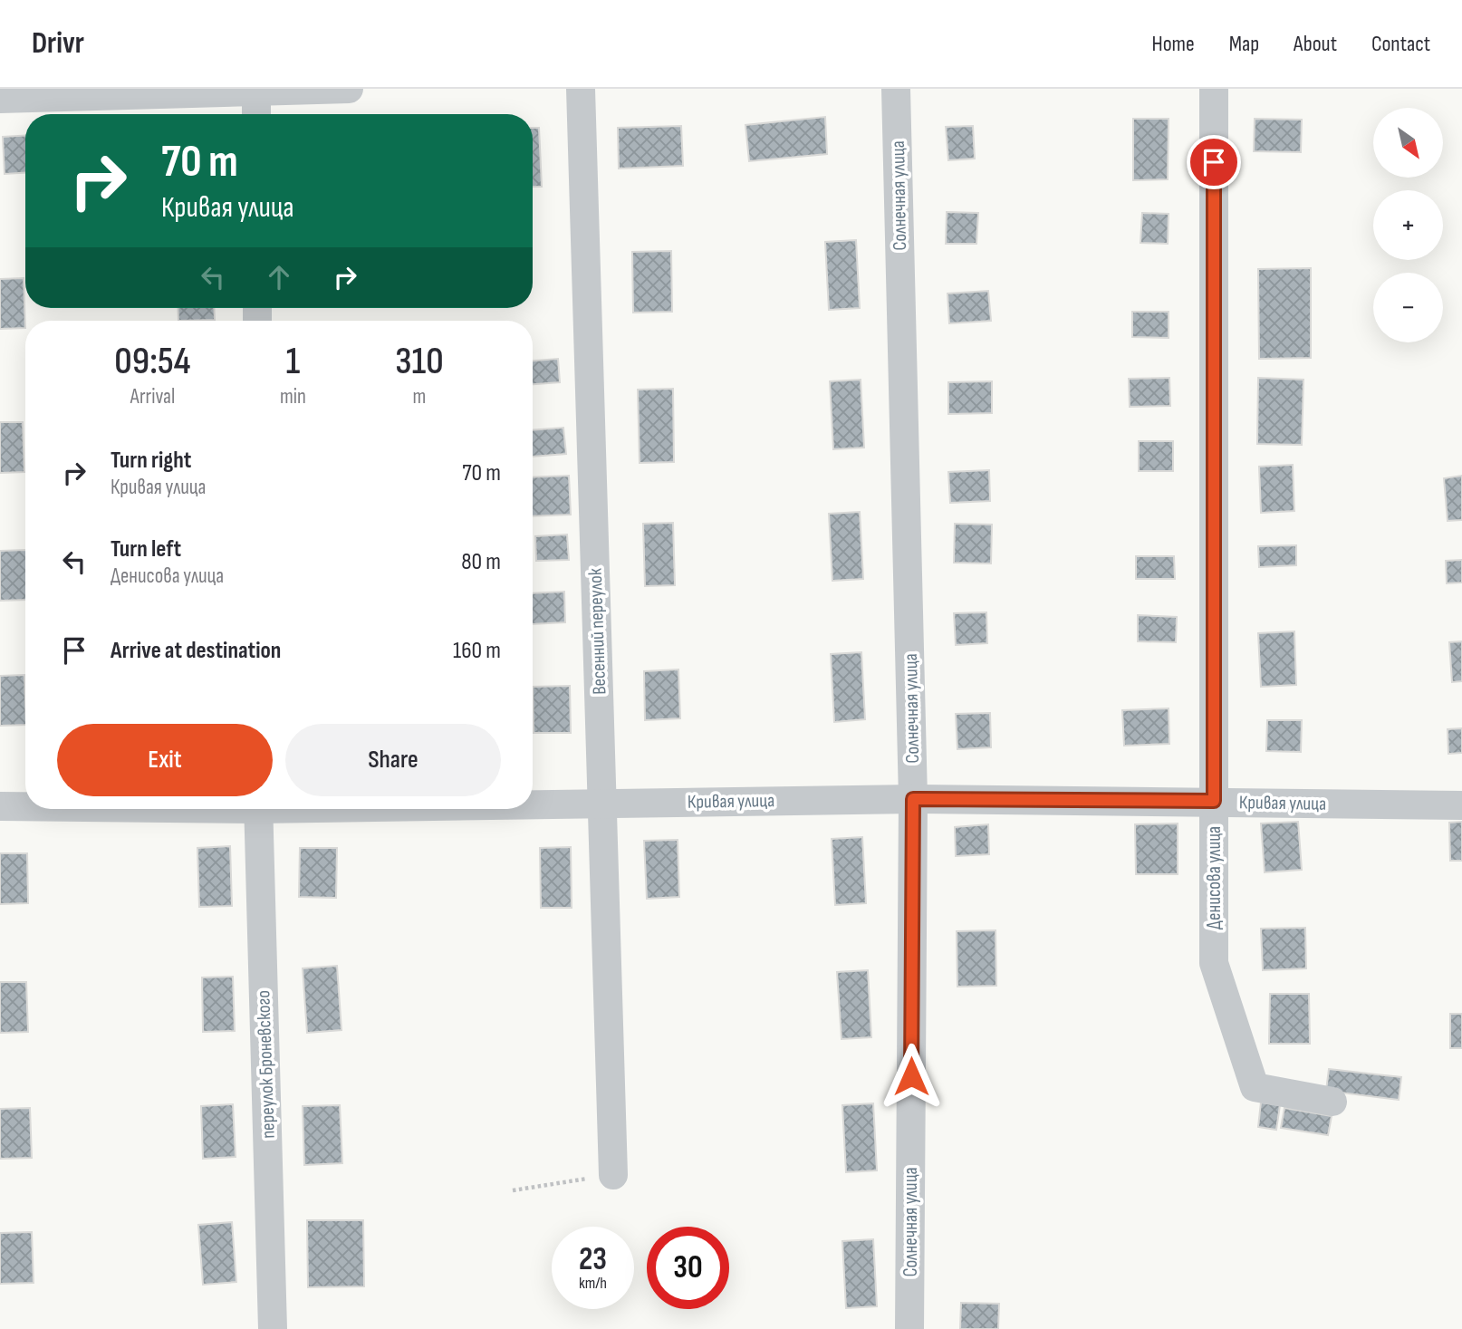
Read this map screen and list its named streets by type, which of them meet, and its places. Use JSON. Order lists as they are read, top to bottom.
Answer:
{
  "streets": {
    "street": [
      "Солнечная улица",
      "Весенний переулок",
      "Кривая улица",
      "Денисова улица",
      "переулок Броневского"
    ]
  },
  "crossings": [
    ["Солнечная улица", "Кривая улица"],
    ["Весенний переулок", "Кривая улица"],
    ["Кривая улица", "Денисова улица"]
  ],
  "north": "bottom right",
  "page": {
    "header": "Drivr",
    "nav": [
      "Home",
      "Map",
      "About",
      "Contact"
    ],
    "map_buttons": ["+", "−"],
    "turn": ["70 m", "Кривая улица"],
    "eta": [
      "09:54",
      "Arrival",
      "1",
      "min",
      "310",
      "m"
    ],
    "list": [
      {
        "name": "Turn right",
        "note": "Кривая улица",
        "value": "70 m"
      },
      {
        "name": "Turn left",
        "note": "Денисова улица",
        "value": "80 m"
      },
      {
        "name": "Arrive at destination",
        "value": "160 m"
      }
    ],
    "buttons": ["Exit", "Share"],
    "speed": "23 km/h",
    "limit": "30"
  }
}
